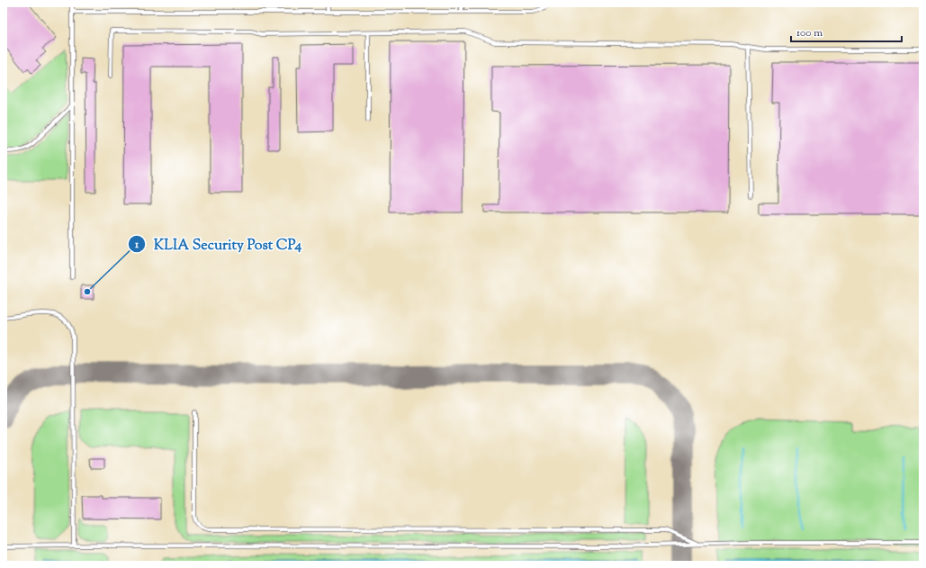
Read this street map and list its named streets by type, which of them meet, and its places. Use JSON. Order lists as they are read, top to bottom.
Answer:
{
  "places": ["KLIA Security Post CP4"],
  "scale_bar": "100 m"
}
